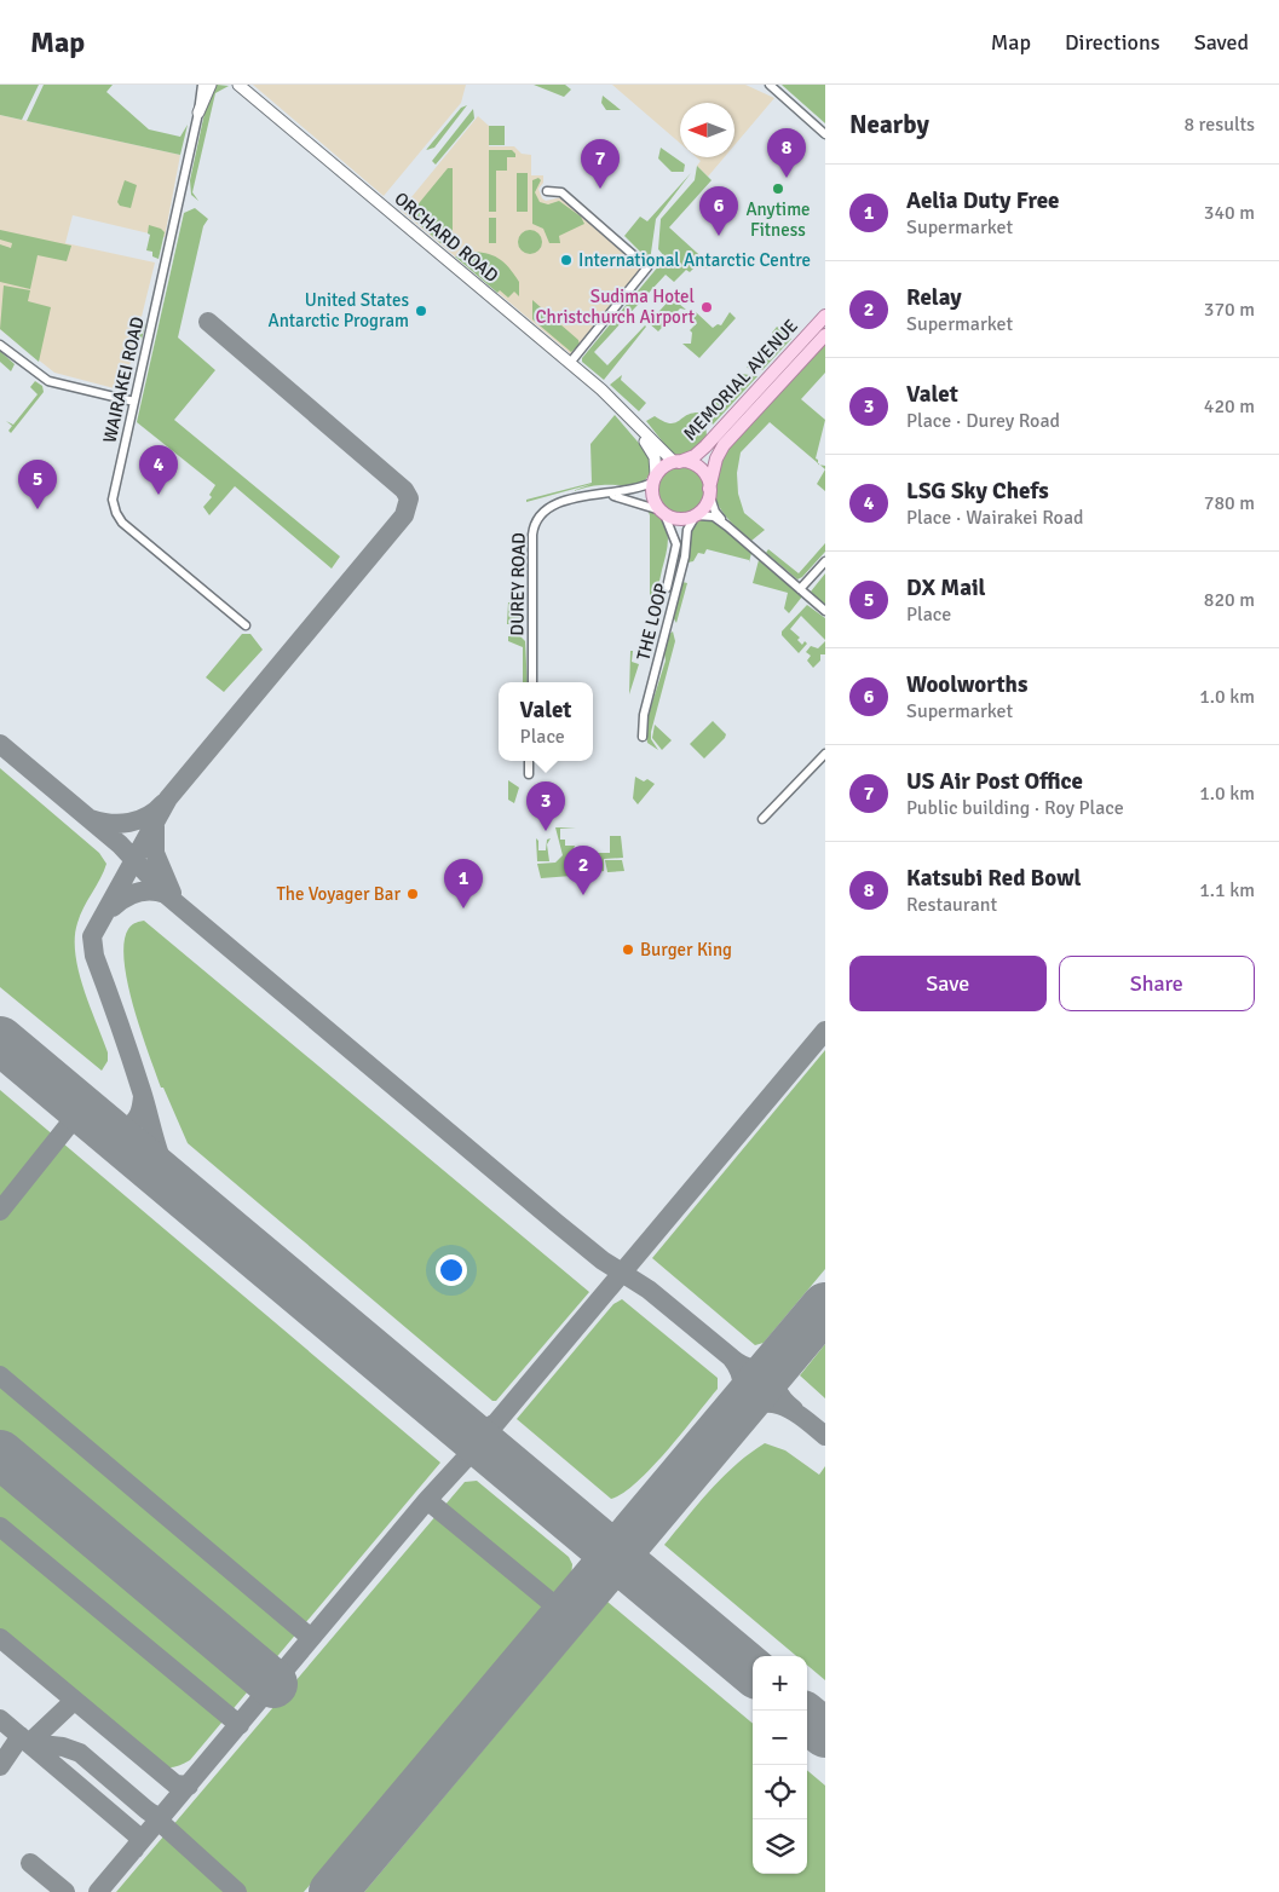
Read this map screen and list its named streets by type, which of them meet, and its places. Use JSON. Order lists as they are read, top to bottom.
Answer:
{
  "streets": {
    "main road": ["MEMORIAL AVENUE"],
    "street": [
      "ORCHARD ROAD",
      "WAIRAKEI ROAD",
      "DUREY ROAD",
      "THE LOOP"
    ]
  },
  "crossings": [
    ["ORCHARD ROAD", "MEMORIAL AVENUE"],
    ["ORCHARD ROAD", "DUREY ROAD"],
    ["ORCHARD ROAD", "THE LOOP"],
    ["MEMORIAL AVENUE", "DUREY ROAD"],
    ["MEMORIAL AVENUE", "THE LOOP"],
    ["DUREY ROAD", "THE LOOP"]
  ],
  "places": [
    "Anytime Fitness",
    "International Antarctic Centre",
    "Sudima Hotel Christchurch Airport",
    "United States Antarctic Program",
    "The Voyager Bar",
    "Burger King"
  ],
  "north": "left",
  "page": {
    "header": "Map",
    "nav": ["Map", "Directions", "Saved"],
    "heading": ["Nearby", "8 results"],
    "pins": [
      "8",
      "7",
      "6",
      "4",
      "5",
      "3",
      "2",
      "1"
    ],
    "list": [
      {
        "mark": "1",
        "name": "Aelia Duty Free",
        "note": "Supermarket",
        "value": "340 m"
      },
      {
        "mark": "2",
        "name": "Relay",
        "note": "Supermarket",
        "value": "370 m"
      },
      {
        "mark": "3",
        "name": "Valet",
        "note": "Place · Durey Road",
        "value": "420 m"
      },
      {
        "mark": "4",
        "name": "LSG Sky Chefs",
        "note": "Place · Wairakei Road",
        "value": "780 m"
      },
      {
        "mark": "5",
        "name": "DX Mail",
        "note": "Place",
        "value": "820 m"
      },
      {
        "mark": "6",
        "name": "Woolworths",
        "note": "Supermarket",
        "value": "1.0 km"
      },
      {
        "mark": "7",
        "name": "US Air Post Office",
        "note": "Public building · Roy Place",
        "value": "1.0 km"
      },
      {
        "mark": "8",
        "name": "Katsubi Red Bowl",
        "note": "Restaurant",
        "value": "1.1 km"
      }
    ],
    "popup": ["Valet", "Place"],
    "buttons": ["Save", "Share"],
    "map_buttons": ["+", "−"]
  }
}
